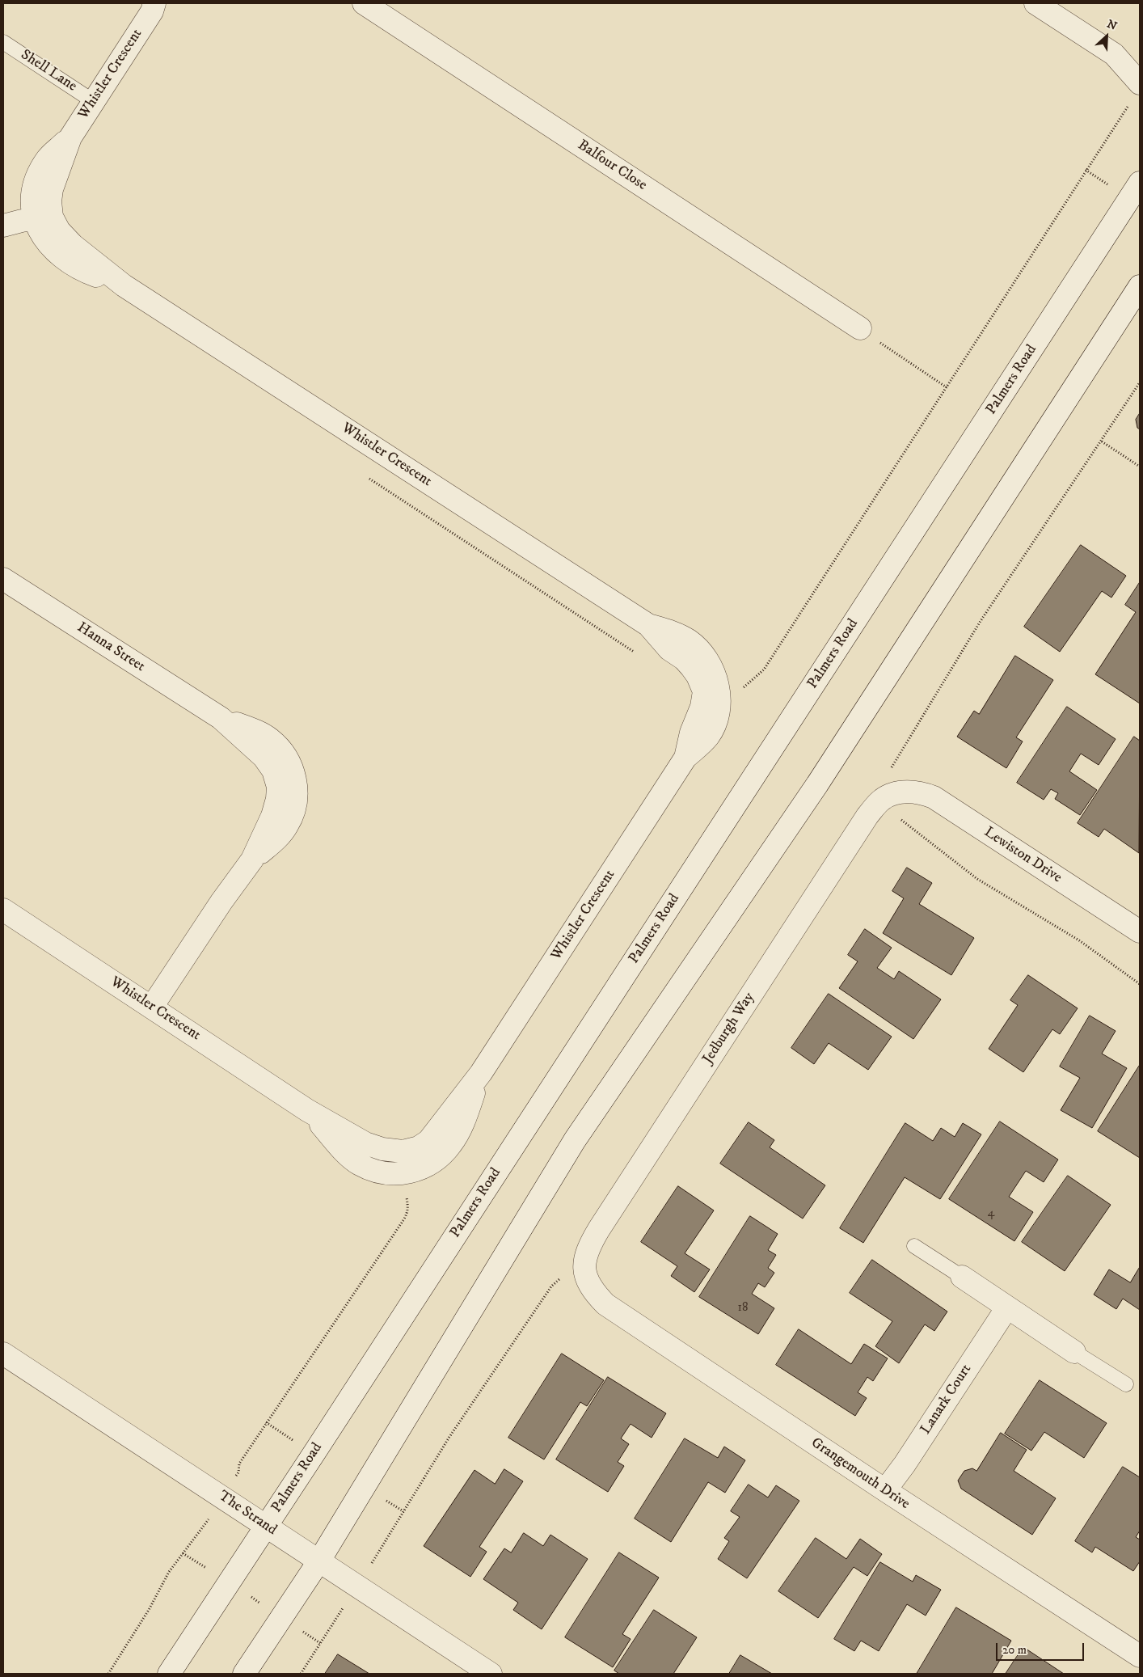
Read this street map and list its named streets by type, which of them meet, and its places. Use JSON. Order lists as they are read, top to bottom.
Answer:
{
  "streets": {
    "street": [
      "Whistler Crescent",
      "Balfour Close",
      "Palmers Road",
      "Hanna Street",
      "Lewiston Drive",
      "Jedburgh Way",
      "Lanark Court",
      "Grangemouth Drive",
      "The Strand"
    ],
    "lane": ["Shell Lane"]
  },
  "crossings": [
    ["Shell Lane", "Whistler Crescent"],
    ["Whistler Crescent", "Hanna Street"],
    ["Palmers Road", "The Strand"],
    ["Lewiston Drive", "Jedburgh Way"],
    ["Jedburgh Way", "Grangemouth Drive"],
    ["Lanark Court", "Grangemouth Drive"]
  ],
  "house_numbers": ["4", "18"],
  "scale_bar": "20 m",
  "north": "top right"
}
